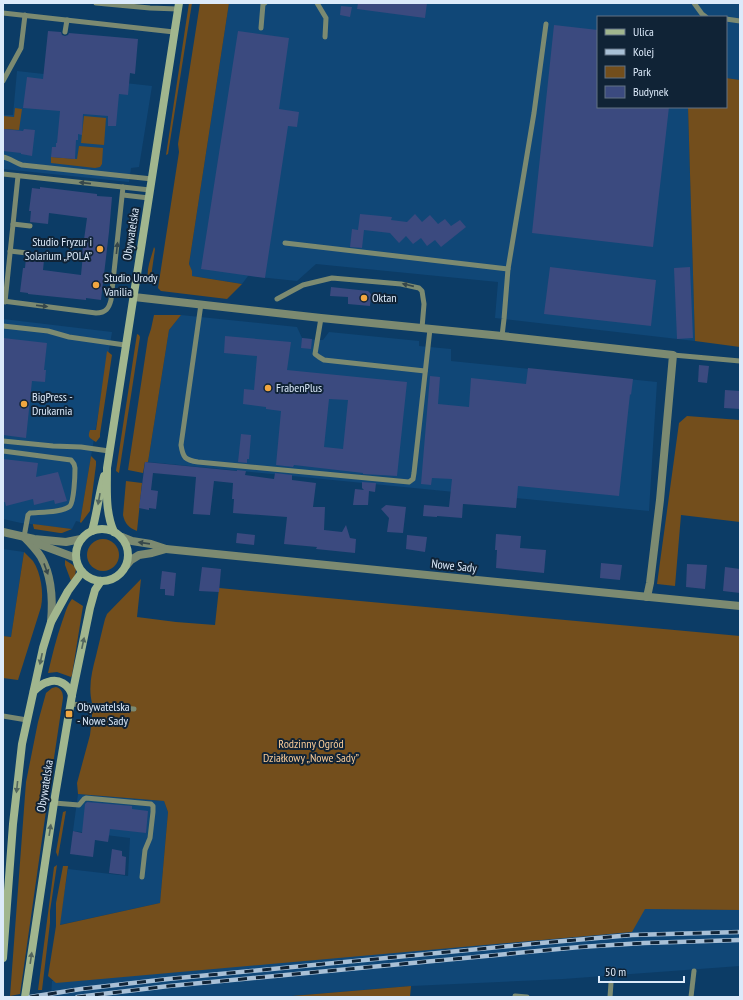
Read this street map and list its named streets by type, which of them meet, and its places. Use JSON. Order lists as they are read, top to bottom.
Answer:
{
  "streets": {
    "main road": ["Obywatelska"],
    "street": ["Nowe Sady"]
  },
  "crossings": [
    ["Obywatelska", "Nowe Sady"]
  ],
  "parks": ["Rodzinny Ogród Działkowy „Nowe Sady”"],
  "places": {
    "other": [
      "Studio Fryzur i Solarium „POLA”",
      "Studio Urody Vanilia",
      "Oktan",
      "FrabenPlus",
      "BigPress - Drukarnia"
    ],
    "transit": ["Obywatelska - Nowe Sady"]
  },
  "legend": [
    "Ulica",
    "Kolej",
    "Park",
    "Budynek"
  ],
  "scale_bar": "50 m"
}
